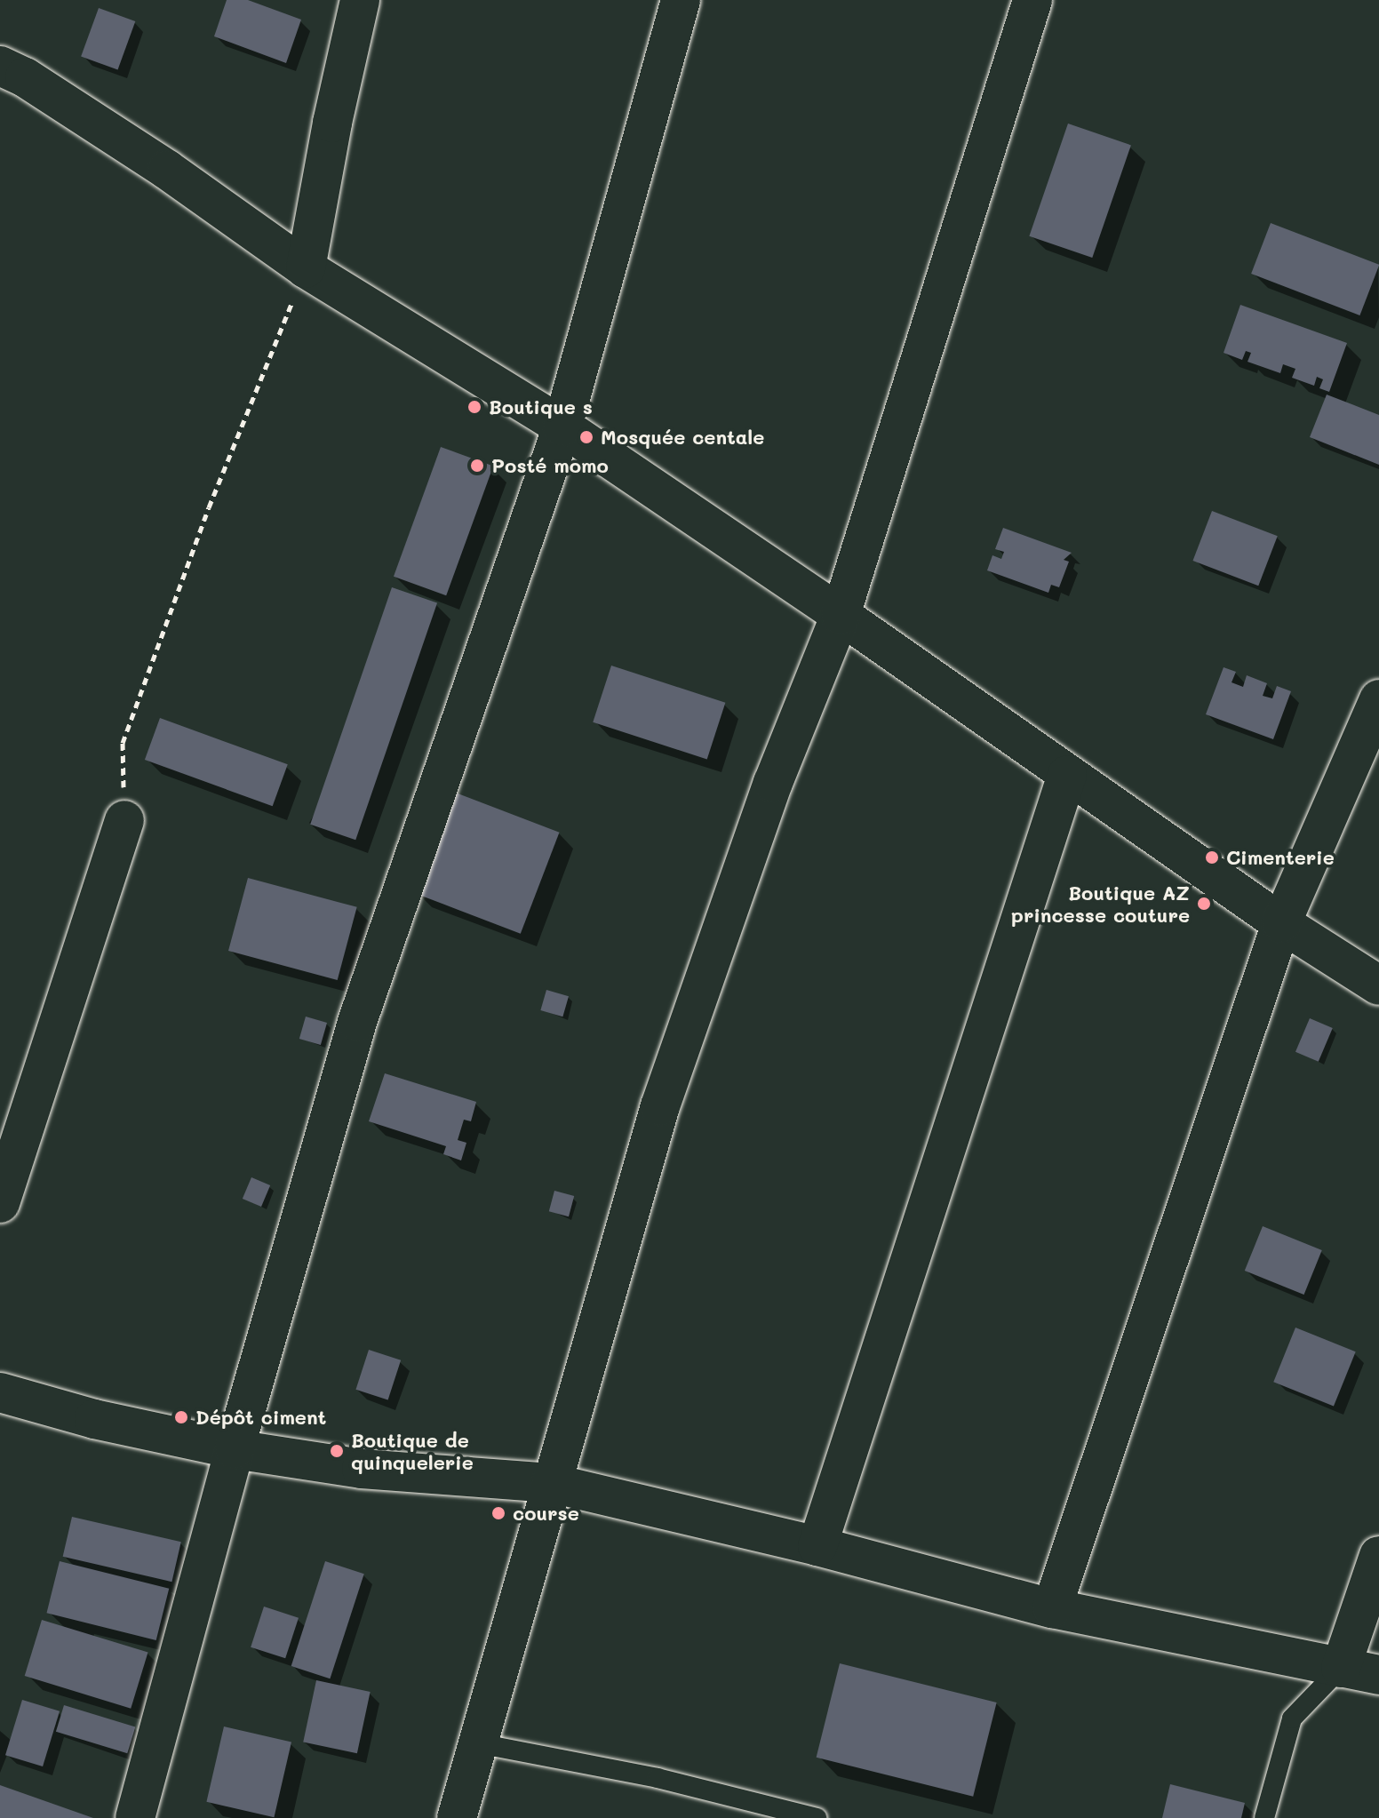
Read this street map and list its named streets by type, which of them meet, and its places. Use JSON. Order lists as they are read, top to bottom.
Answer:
{
  "places": [
    "Boutique s",
    "Mosquée centale",
    "Posté momo",
    "Cimenterie",
    "Boutique AZ princesse couture",
    "Dépôt ciment",
    "Boutique de quinquelerie",
    "course"
  ]
}
